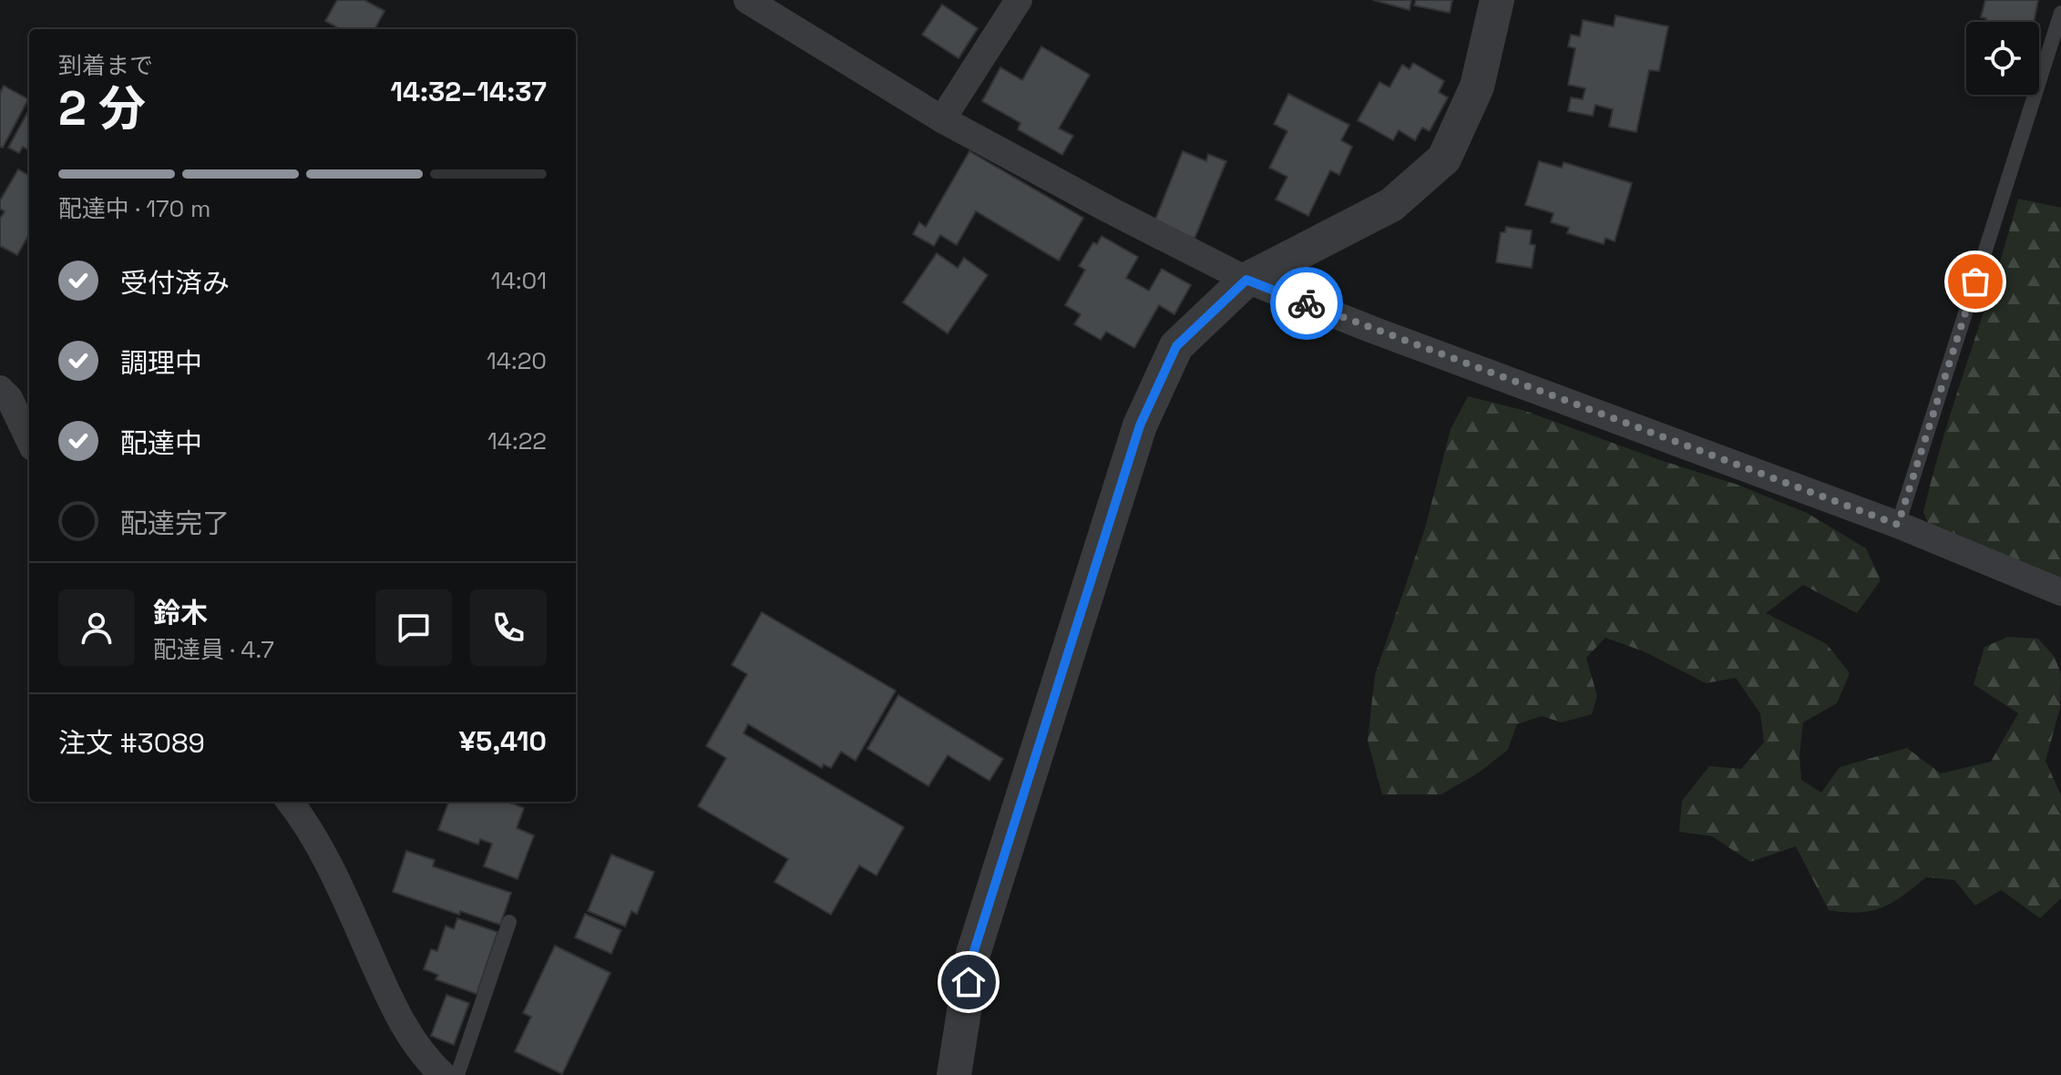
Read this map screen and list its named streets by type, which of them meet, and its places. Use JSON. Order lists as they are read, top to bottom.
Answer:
{
  "page": {
    "heading": ["2 分", "到着まで", "14:32–14:37"],
    "panel": [
      "鈴木",
      "配達員 · 4.7",
      "注文 #3089",
      "¥5,410"
    ],
    "bar": "配達中 · 170 m",
    "list": [
      ["受付済み", "14:01"],
      ["調理中", "14:20"],
      ["配達中", "14:22"],
      "配達完了"
    ]
  }
}
